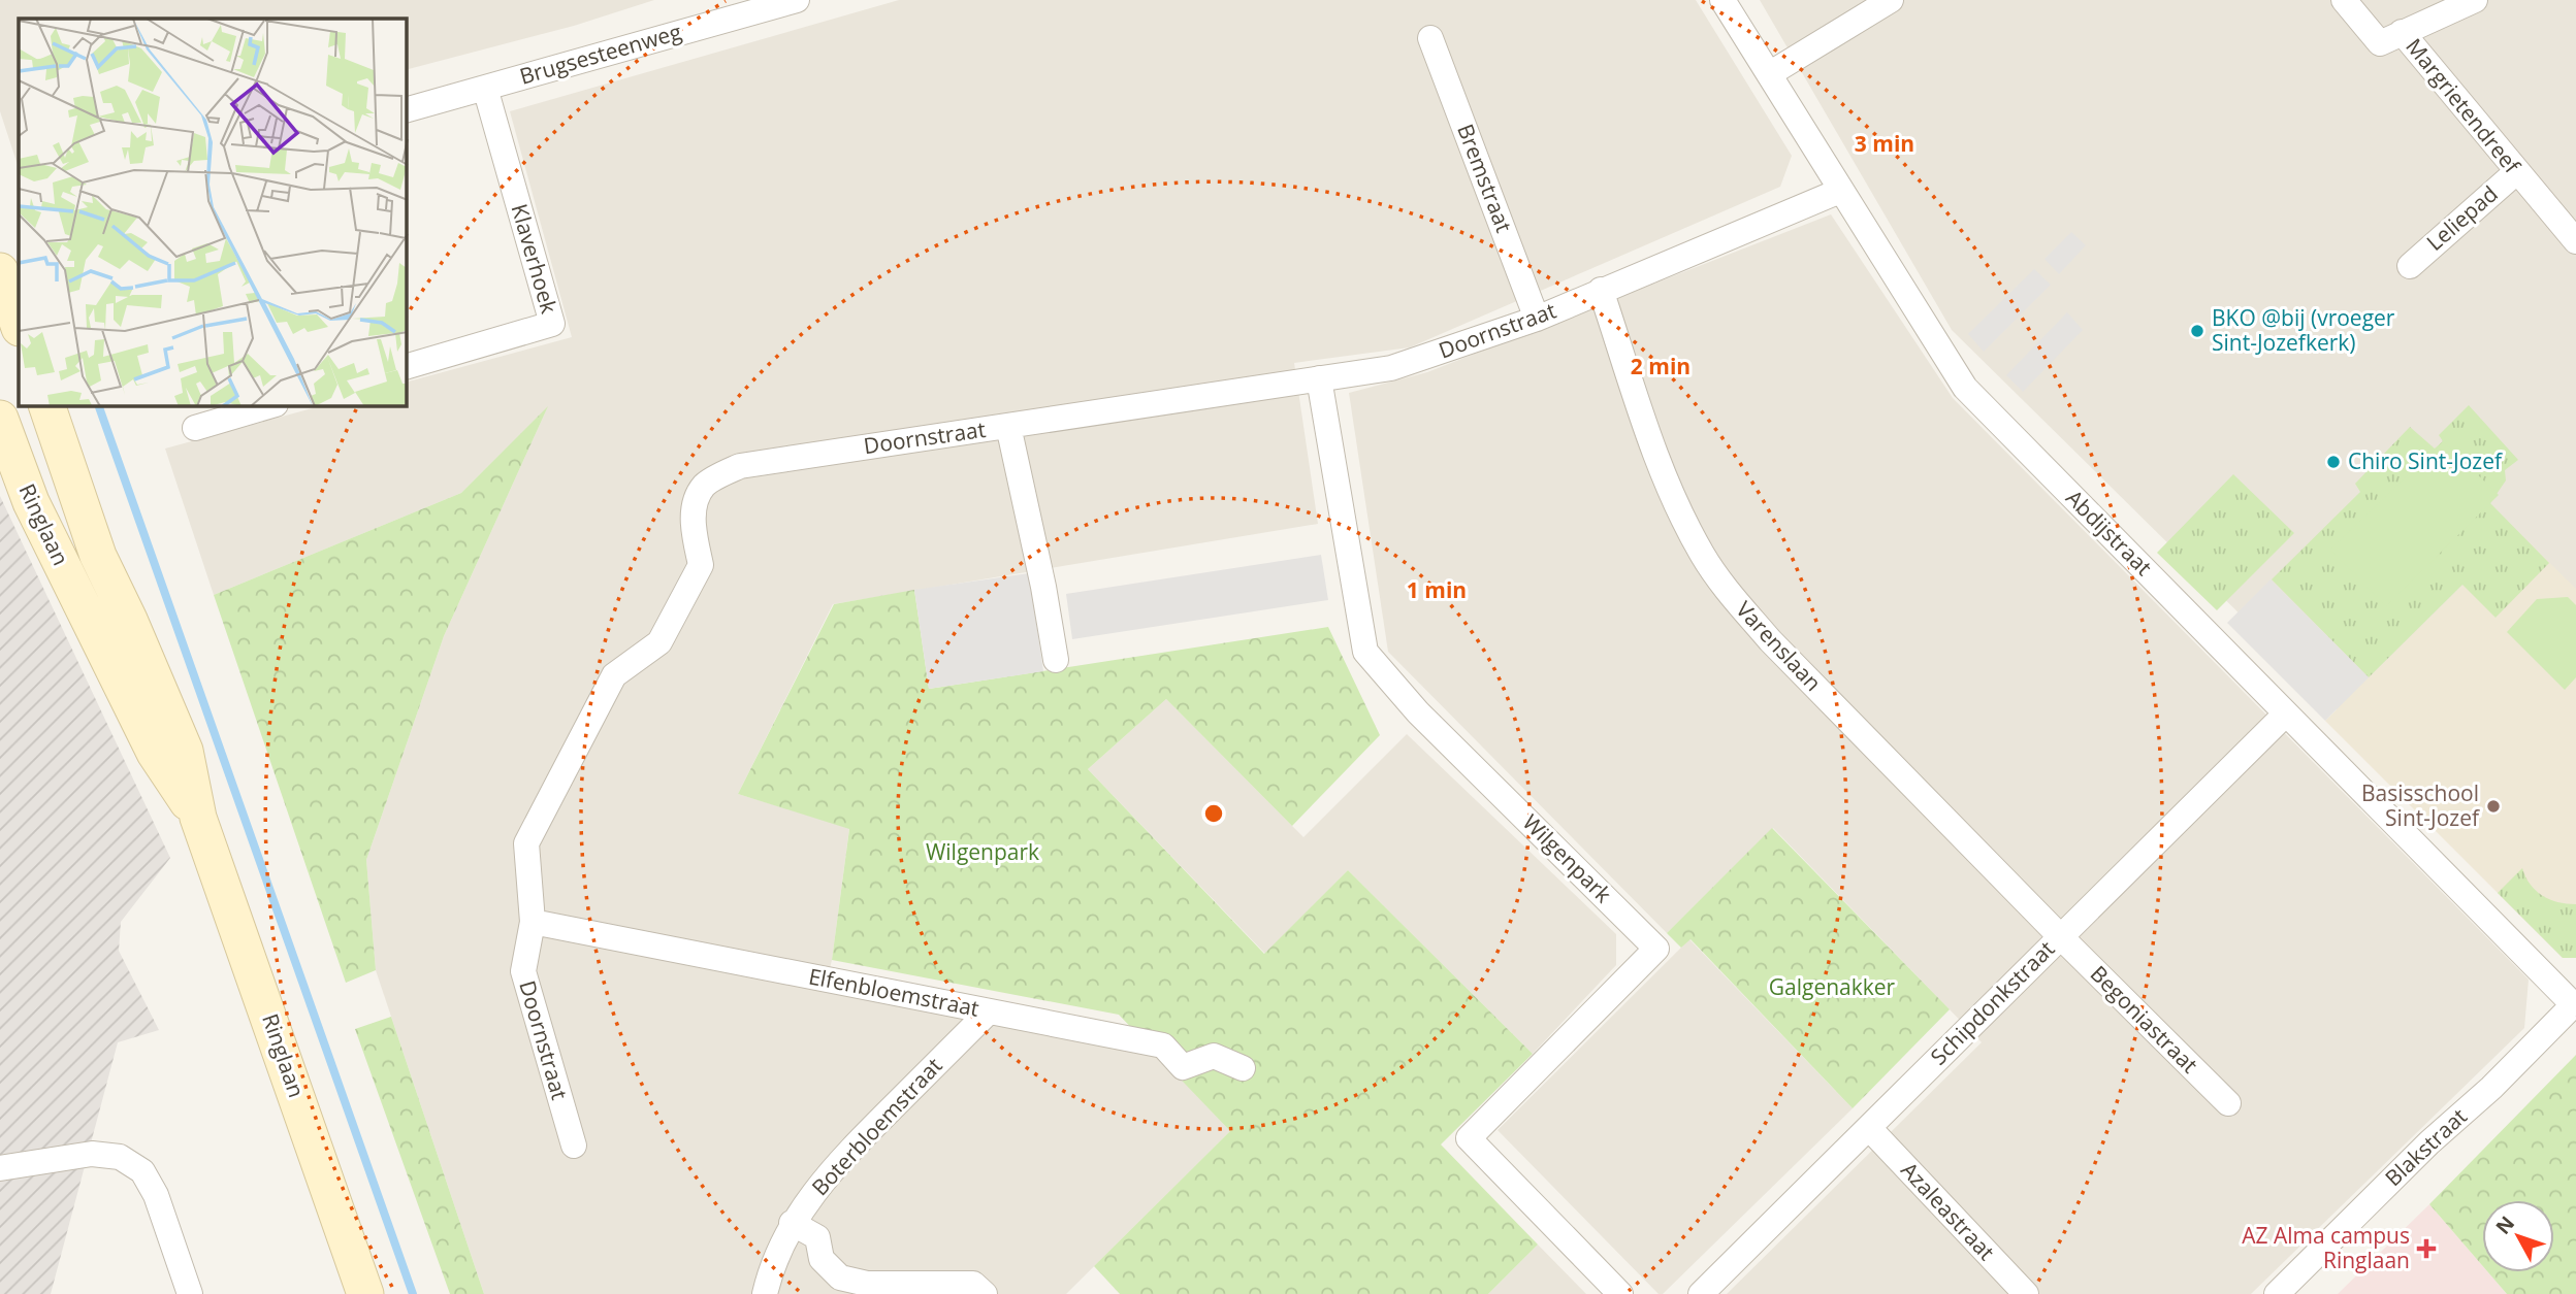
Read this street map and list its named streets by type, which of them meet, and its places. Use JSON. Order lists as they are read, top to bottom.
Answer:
{
  "streets": {
    "main road": ["Ringlaan"],
    "street": [
      "Brugsesteenweg",
      "Margrietendreef",
      "Bremstraat",
      "Leliepad",
      "Klaverhoek",
      "Doornstraat",
      "Abdijstraat",
      "Varenslaan",
      "Wilgenpark",
      "Elfenbloemstraat",
      "Schipdonkstraat",
      "Begoniastraat",
      "Boterbloemstraat",
      "Blakstraat",
      "Azaleastraat"
    ]
  },
  "crossings": [
    ["Brugsesteenweg", "Klaverhoek"],
    ["Margrietendreef", "Leliepad"],
    ["Bremstraat", "Doornstraat"],
    ["Doornstraat", "Abdijstraat"],
    ["Doornstraat", "Varenslaan"],
    ["Doornstraat", "Wilgenpark"],
    ["Doornstraat", "Elfenbloemstraat"],
    ["Abdijstraat", "Schipdonkstraat"],
    ["Abdijstraat", "Blakstraat"],
    ["Varenslaan", "Schipdonkstraat"],
    ["Varenslaan", "Begoniastraat"],
    ["Elfenbloemstraat", "Boterbloemstraat"],
    ["Schipdonkstraat", "Begoniastraat"],
    ["Schipdonkstraat", "Azaleastraat"]
  ],
  "parks": ["Wilgenpark", "Galgenakker"],
  "places": {
    "other": ["BKO @bij (vroeger Sint-Jozefkerk)", "Chiro Sint-Jozef", "Basisschool Sint-Jozef"],
    "health": ["AZ Alma campus Ringlaan"]
  },
  "north": "top left",
  "rings": ["3 min", "2 min", "1 min"]
}
